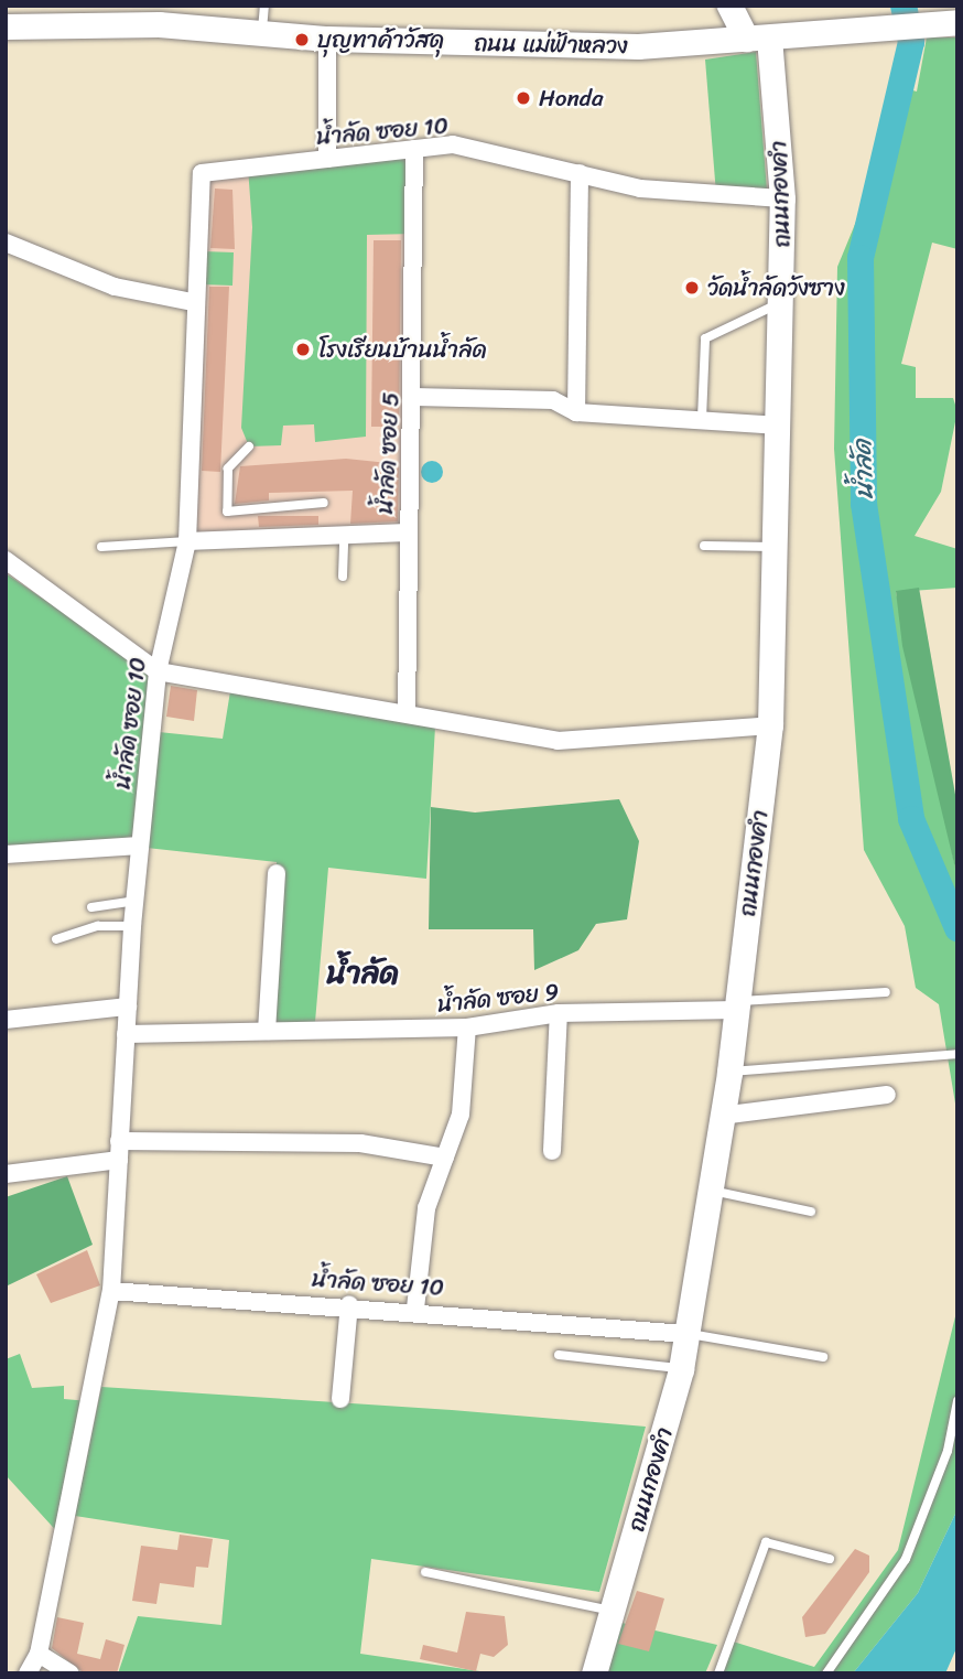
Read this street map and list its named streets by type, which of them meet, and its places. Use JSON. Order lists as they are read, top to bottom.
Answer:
{
  "streets": {
    "street": [
      "ถนน แม่ฟ้าหลวง",
      "น้ำลัด ซอย 10",
      "ถนนกองคำ",
      "น้ำลัด ซอย 5",
      "น้ำลัด ซอย 9"
    ]
  },
  "crossings": [
    ["ถนน แม่ฟ้าหลวง", "ถนนกองคำ"],
    ["น้ำลัด ซอย 10", "ถนนกองคำ"],
    ["น้ำลัด ซอย 10", "น้ำลัด ซอย 5"],
    ["น้ำลัด ซอย 10", "น้ำลัด ซอย 9"],
    ["ถนนกองคำ", "น้ำลัด ซอย 9"]
  ],
  "districts": ["น้ำลัด"],
  "water": ["น้ำลัด"],
  "places": [
    "บุญทาค้าวัสดุ",
    "Honda",
    "วัดน้ำลัดวังซาง",
    "โรงเรียนบ้านน้ำลัด"
  ]
}
